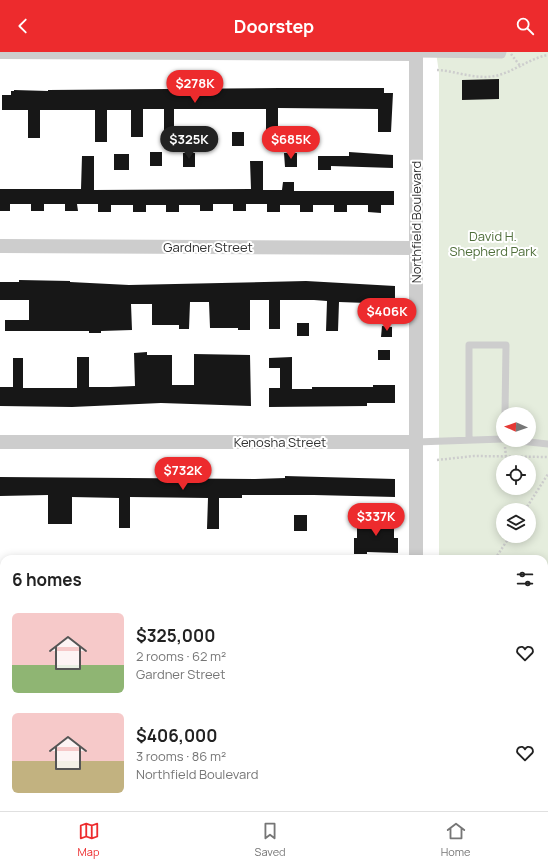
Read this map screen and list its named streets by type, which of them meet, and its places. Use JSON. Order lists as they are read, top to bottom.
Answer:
{
  "streets": {
    "street": ["Northfield Boulevard", "Gardner Street", "Kenosha Street"]
  },
  "crossings": [
    ["Northfield Boulevard", "Gardner Street"],
    ["Northfield Boulevard", "Kenosha Street"]
  ],
  "parks": ["David H. Shepherd Park"],
  "north": "left",
  "page": {
    "header": "Doorstep",
    "price": [
      "$278K",
      "$325K",
      "$685K",
      "$406K",
      "$732K",
      "$337K"
    ],
    "heading": "6 homes",
    "list": [
      {
        "name": "$325,000",
        "note": "2 rooms · 62 m² · Gardner Street"
      },
      {
        "name": "$406,000",
        "note": "3 rooms · 86 m² · Northfield Boulevard"
      }
    ],
    "tabs": ["Map", "Saved", "Home"]
  }
}
